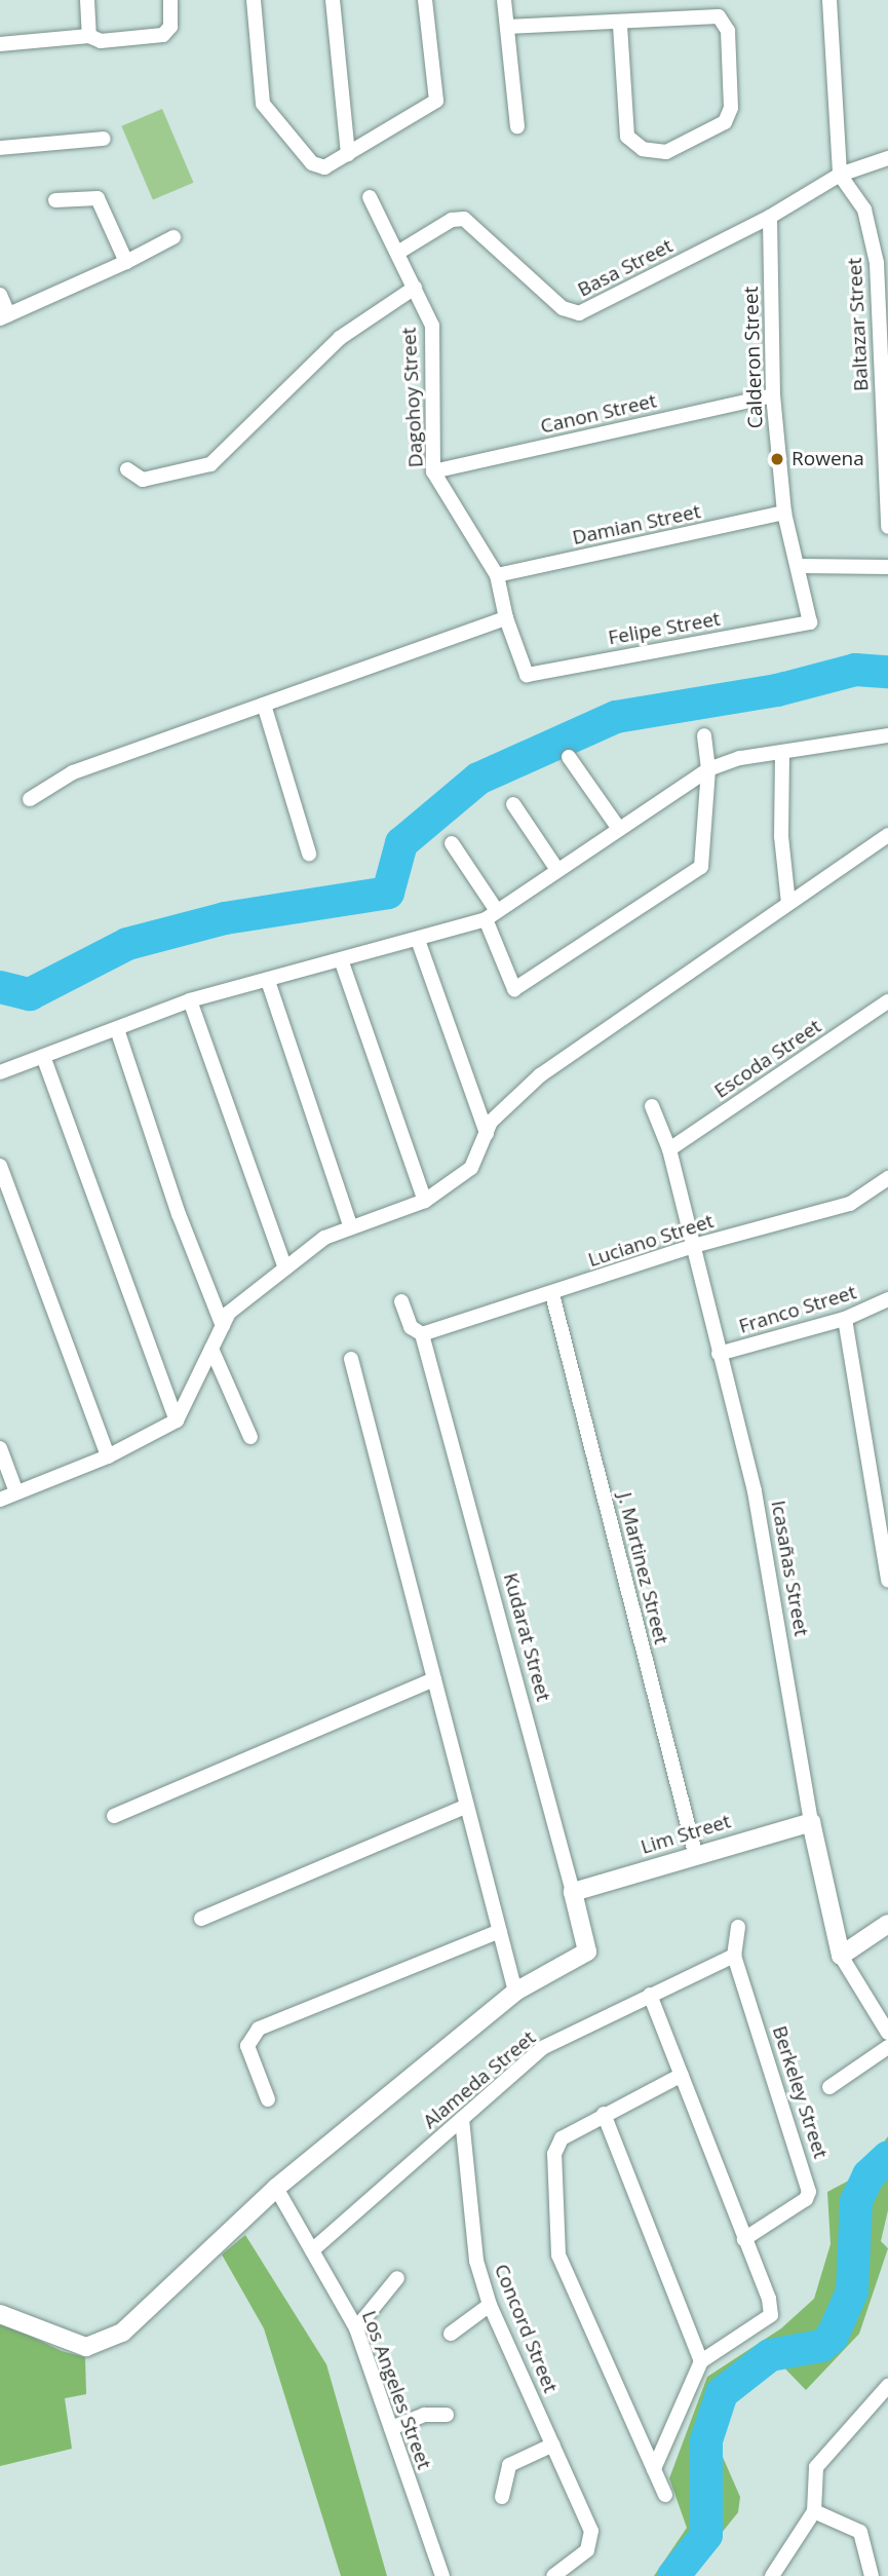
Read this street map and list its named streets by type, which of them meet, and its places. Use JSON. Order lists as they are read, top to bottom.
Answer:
{
  "streets": {
    "street": [
      "Basa Street",
      "Baltazar Street",
      "Calderon Street",
      "Dagohoy Street",
      "Canon Street",
      "Damian Street",
      "Felipe Street",
      "Escoda Street",
      "Luciano Street",
      "Franco Street",
      "J. Martinez Street",
      "Icasañas Street",
      "Kudarat Street",
      "Lim Street",
      "Alameda Street",
      "Berkeley Street",
      "Concord Street",
      "Los Angeles Street"
    ]
  },
  "crossings": [
    ["Basa Street", "Baltazar Street"],
    ["Basa Street", "Calderon Street"],
    ["Basa Street", "Dagohoy Street"],
    ["Calderon Street", "Canon Street"],
    ["Calderon Street", "Damian Street"],
    ["Calderon Street", "Felipe Street"],
    ["Dagohoy Street", "Canon Street"],
    ["Dagohoy Street", "Damian Street"],
    ["Dagohoy Street", "Felipe Street"],
    ["Escoda Street", "Icasañas Street"],
    ["Luciano Street", "J. Martinez Street"],
    ["Luciano Street", "Icasañas Street"],
    ["Luciano Street", "Kudarat Street"],
    ["Franco Street", "Icasañas Street"],
    ["J. Martinez Street", "Lim Street"],
    ["Icasañas Street", "Lim Street"],
    ["Kudarat Street", "Lim Street"],
    ["Alameda Street", "Berkeley Street"],
    ["Alameda Street", "Concord Street"],
    ["Alameda Street", "Los Angeles Street"]
  ],
  "places": ["Rowena"]
}
